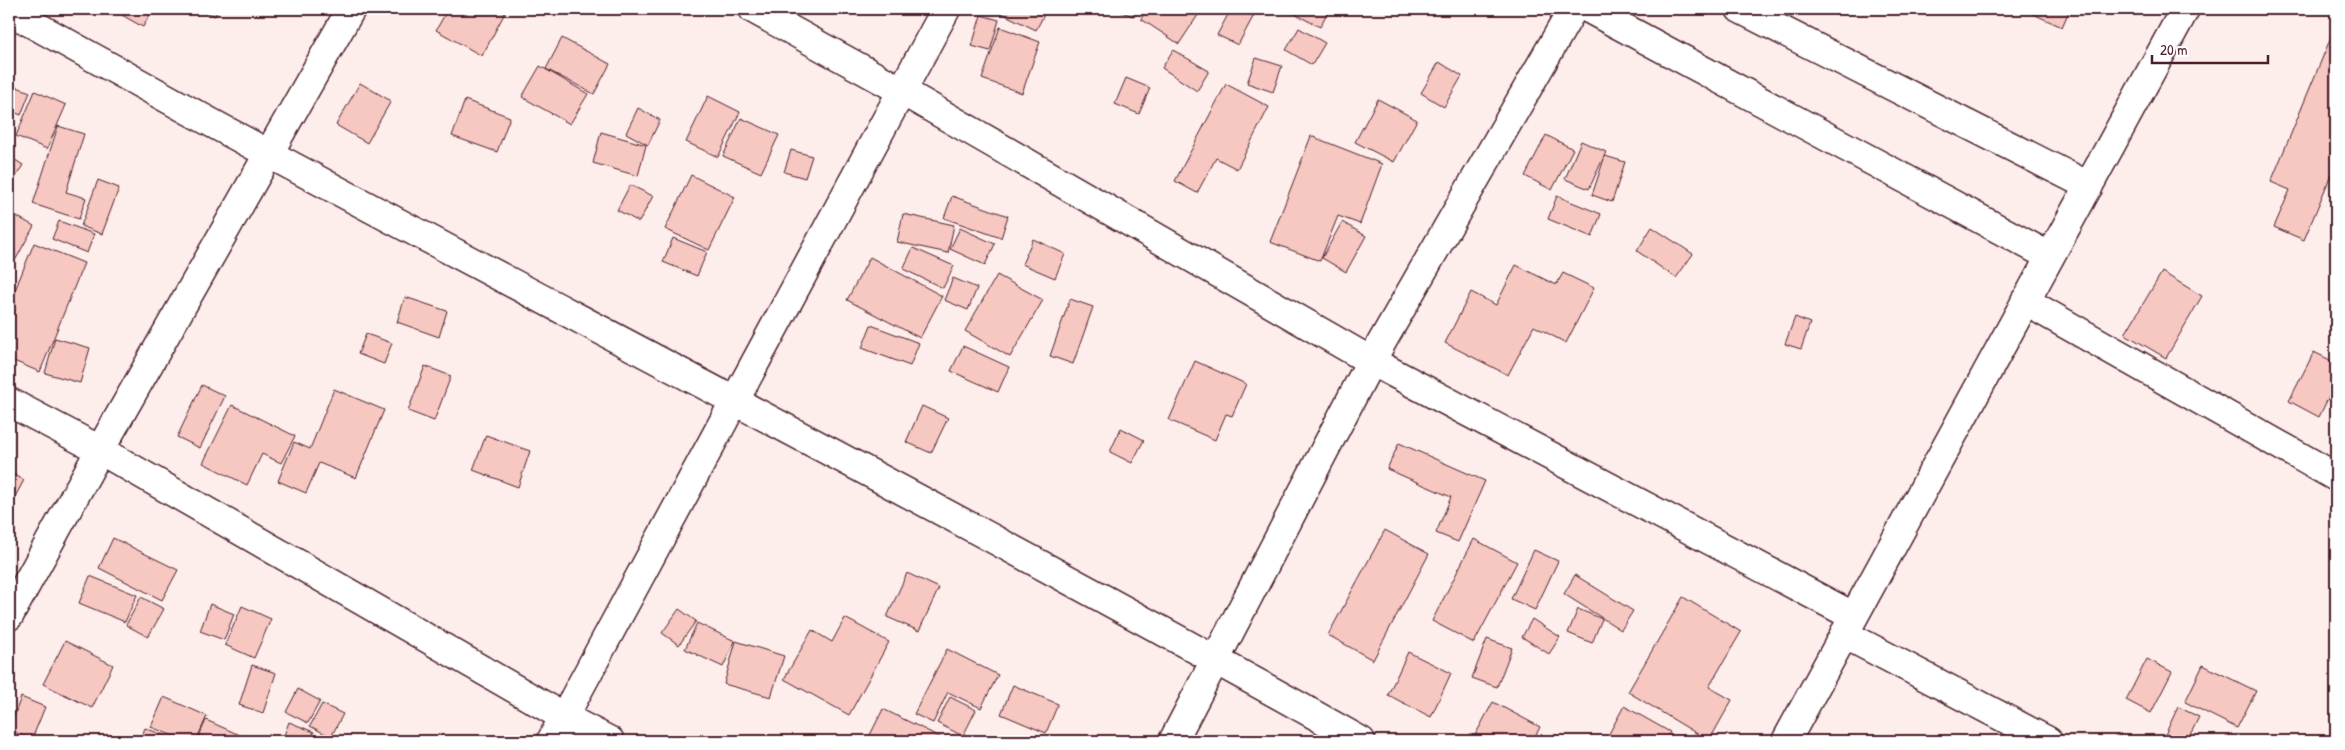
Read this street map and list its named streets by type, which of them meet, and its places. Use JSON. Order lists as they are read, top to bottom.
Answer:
{
  "scale_bar": "20 m"
}
